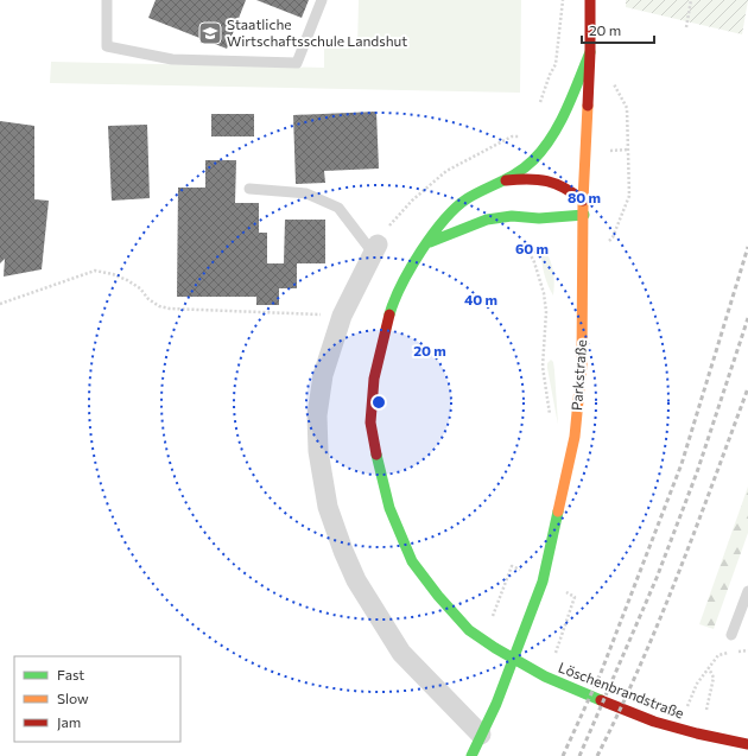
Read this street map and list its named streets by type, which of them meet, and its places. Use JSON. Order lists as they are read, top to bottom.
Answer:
{
  "streets": {
    "main road": ["Parkstraße", "Löschenbrandstraße"]
  },
  "crossings": [
    ["Parkstraße", "Löschenbrandstraße"]
  ],
  "places": {
    "school or university": ["Staatliche Wirtschaftsschule Landshut"]
  },
  "legend": ["Fast", "Slow", "Jam"],
  "scale_bar": "20 m",
  "rings": [
    "80 m",
    "60 m",
    "40 m",
    "20 m"
  ]
}
